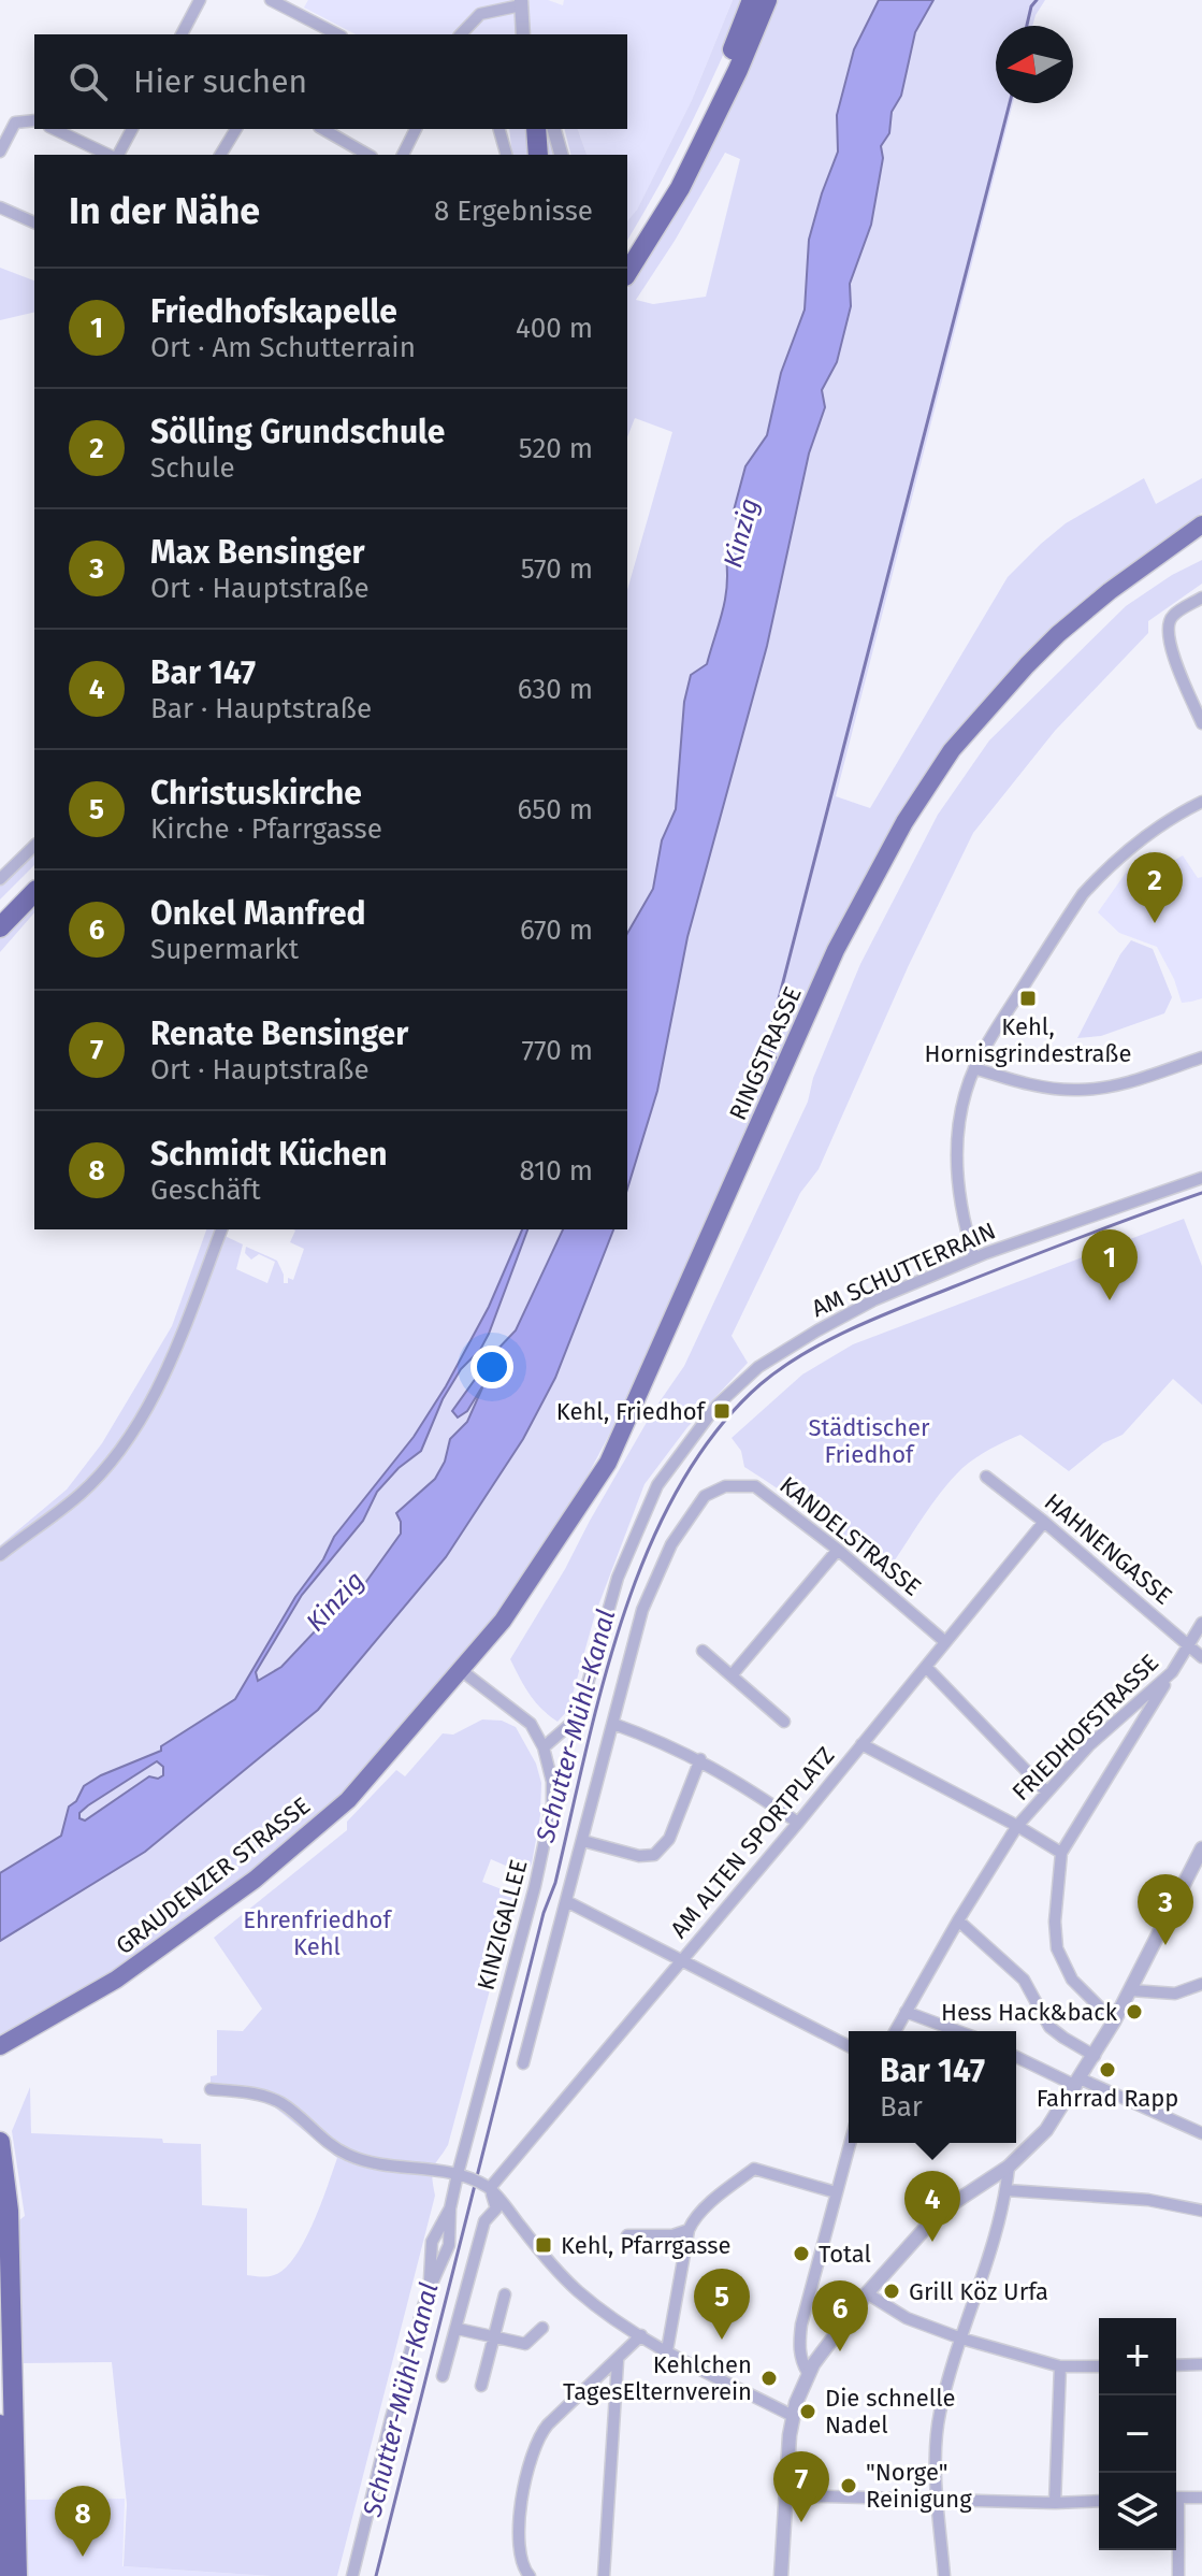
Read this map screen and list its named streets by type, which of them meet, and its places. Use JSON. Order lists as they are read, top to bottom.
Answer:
{
  "streets": {
    "main road": ["RINGSTRASSE", "GRAUDENZER STRASSE"],
    "street": [
      "AM SCHUTTERRAIN",
      "KANDELSTRASSE",
      "HAHNENGASSE",
      "FRIEDHOFSTRASSE",
      "AM ALTEN SPORTPLATZ",
      "KINZIGALLEE"
    ]
  },
  "crossings": [
    ["RINGSTRASSE", "GRAUDENZER STRASSE"],
    ["RINGSTRASSE", "KINZIGALLEE"],
    ["AM SCHUTTERRAIN", "KINZIGALLEE"],
    ["KANDELSTRASSE", "AM ALTEN SPORTPLATZ"],
    ["HAHNENGASSE", "FRIEDHOFSTRASSE"],
    ["HAHNENGASSE", "AM ALTEN SPORTPLATZ"],
    ["GRAUDENZER STRASSE", "KINZIGALLEE"]
  ],
  "water": ["Kinzig", "Schutter-Mühl-Kanal"],
  "parks": ["Städtischer Friedhof", "Ehrenfriedhof Kehl"],
  "places": {
    "transit": ["Kehl, Hornisgrindestraße", "Kehl, Friedhof", "Kehl, Pfarrgasse"],
    "other": [
      "Hess Hack&back",
      "Fahrrad Rapp",
      "Total",
      "Grill Köz Urfa",
      "Kehlchen TagesElternverein",
      "Die schnelle Nadel",
      "\"Norge\" Reinigung"
    ]
  },
  "north": "left",
  "page": {
    "search": "Hier suchen",
    "heading": ["In der Nähe", "8 Ergebnisse"],
    "list": [
      {
        "mark": "1",
        "name": "Friedhofskapelle",
        "note": "Ort · Am Schutterrain",
        "value": "400 m"
      },
      {
        "mark": "2",
        "name": "Sölling Grundschule",
        "note": "Schule",
        "value": "520 m"
      },
      {
        "mark": "3",
        "name": "Max Bensinger",
        "note": "Ort · Hauptstraße",
        "value": "570 m"
      },
      {
        "mark": "4",
        "name": "Bar 147",
        "note": "Bar · Hauptstraße",
        "value": "630 m"
      },
      {
        "mark": "5",
        "name": "Christuskirche",
        "note": "Kirche · Pfarrgasse",
        "value": "650 m"
      },
      {
        "mark": "6",
        "name": "Onkel Manfred",
        "note": "Supermarkt",
        "value": "670 m"
      },
      {
        "mark": "7",
        "name": "Renate Bensinger",
        "note": "Ort · Hauptstraße",
        "value": "770 m"
      },
      {
        "mark": "8",
        "name": "Schmidt Küchen",
        "note": "Geschäft",
        "value": "810 m"
      }
    ],
    "pins": [
      "2",
      "1",
      "3",
      "4",
      "5",
      "6",
      "7",
      "8"
    ],
    "popup": ["Bar 147", "Bar"],
    "map_buttons": ["+", "−"]
  }
}
